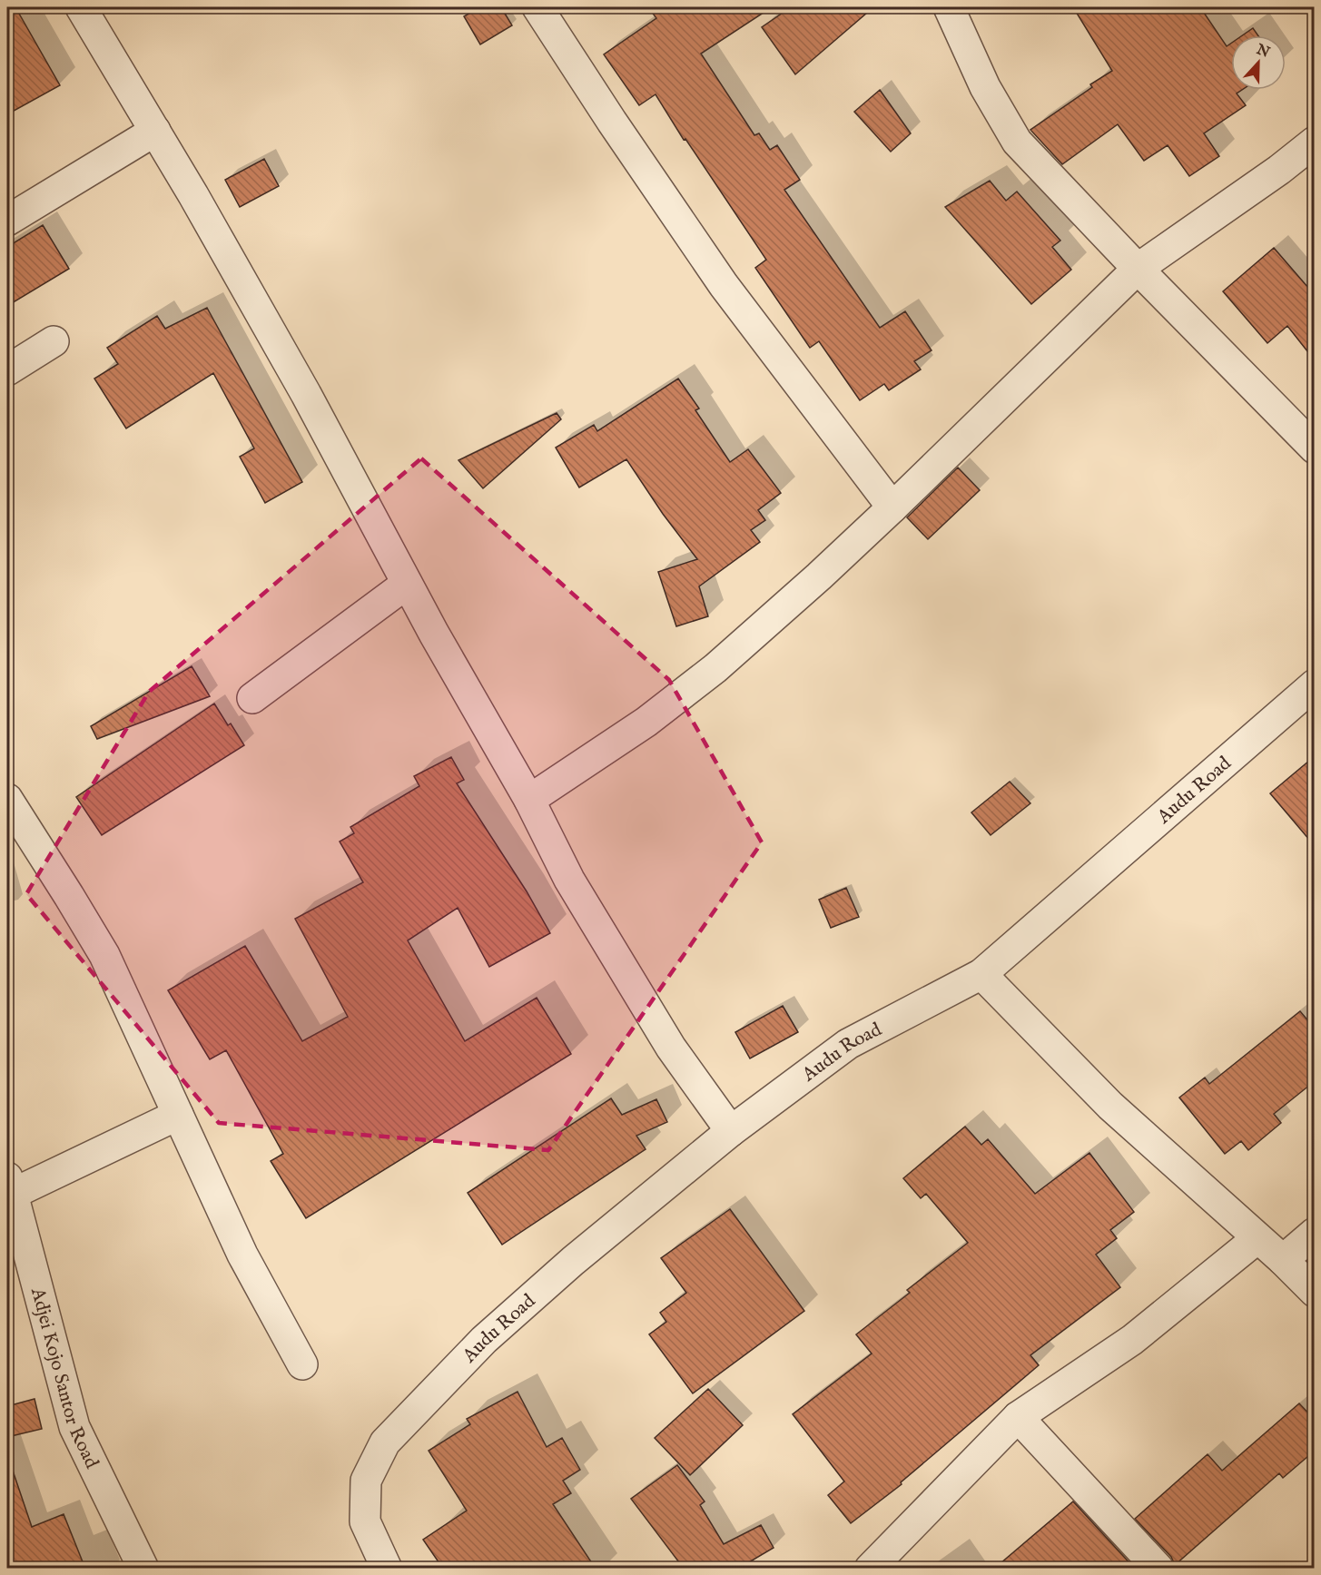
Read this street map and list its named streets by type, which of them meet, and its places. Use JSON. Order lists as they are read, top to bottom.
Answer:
{
  "streets": {
    "street": ["Audu Road", "Adjei Kojo Santor Road"]
  },
  "north": "top"
}
